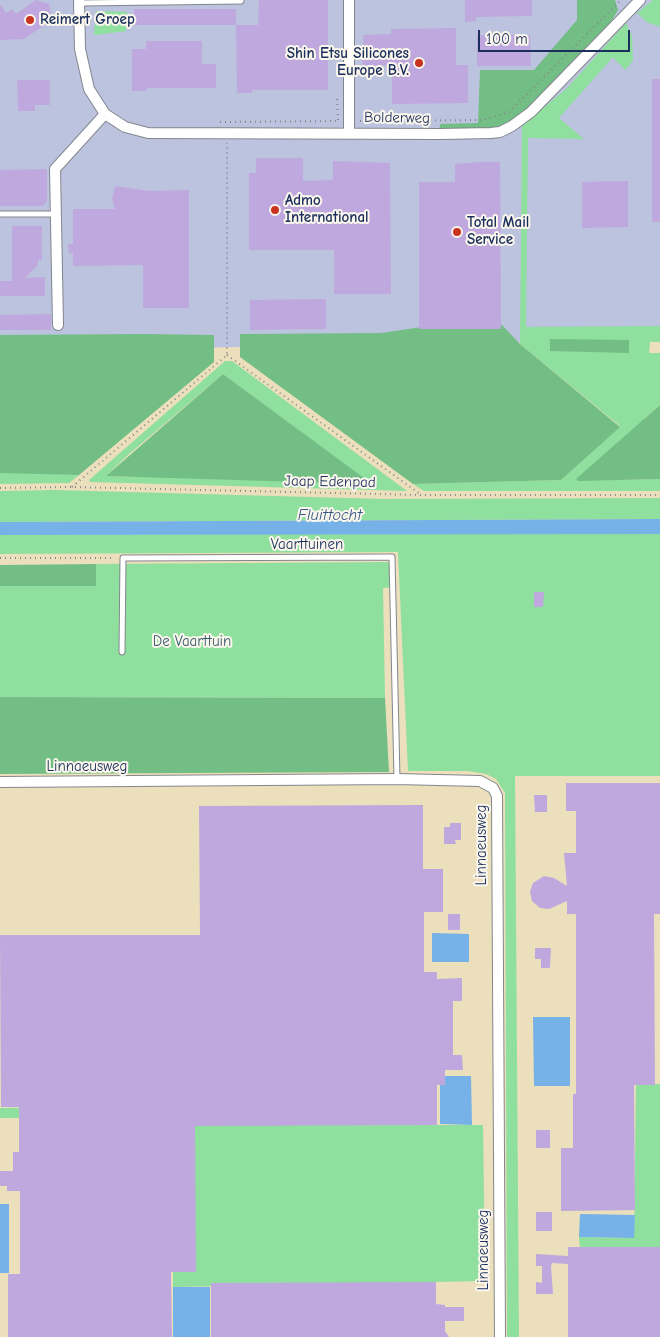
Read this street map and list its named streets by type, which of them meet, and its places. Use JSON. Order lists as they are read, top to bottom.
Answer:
{
  "streets": {
    "street": ["Bolderweg", "Linnaeusweg"],
    "lane": ["Vaarttuinen"],
    "path": ["Jaap Edenpad"]
  },
  "crossings": [
    ["Vaarttuinen", "Linnaeusweg"]
  ],
  "water": ["Fluittocht"],
  "parks": ["De Vaarttuin"],
  "places": [
    "Reimert Groep",
    "Shin Etsu Silicones Europe B.V.",
    "Admo International",
    "Total Mail Service"
  ],
  "scale_bar": "100 m"
}
